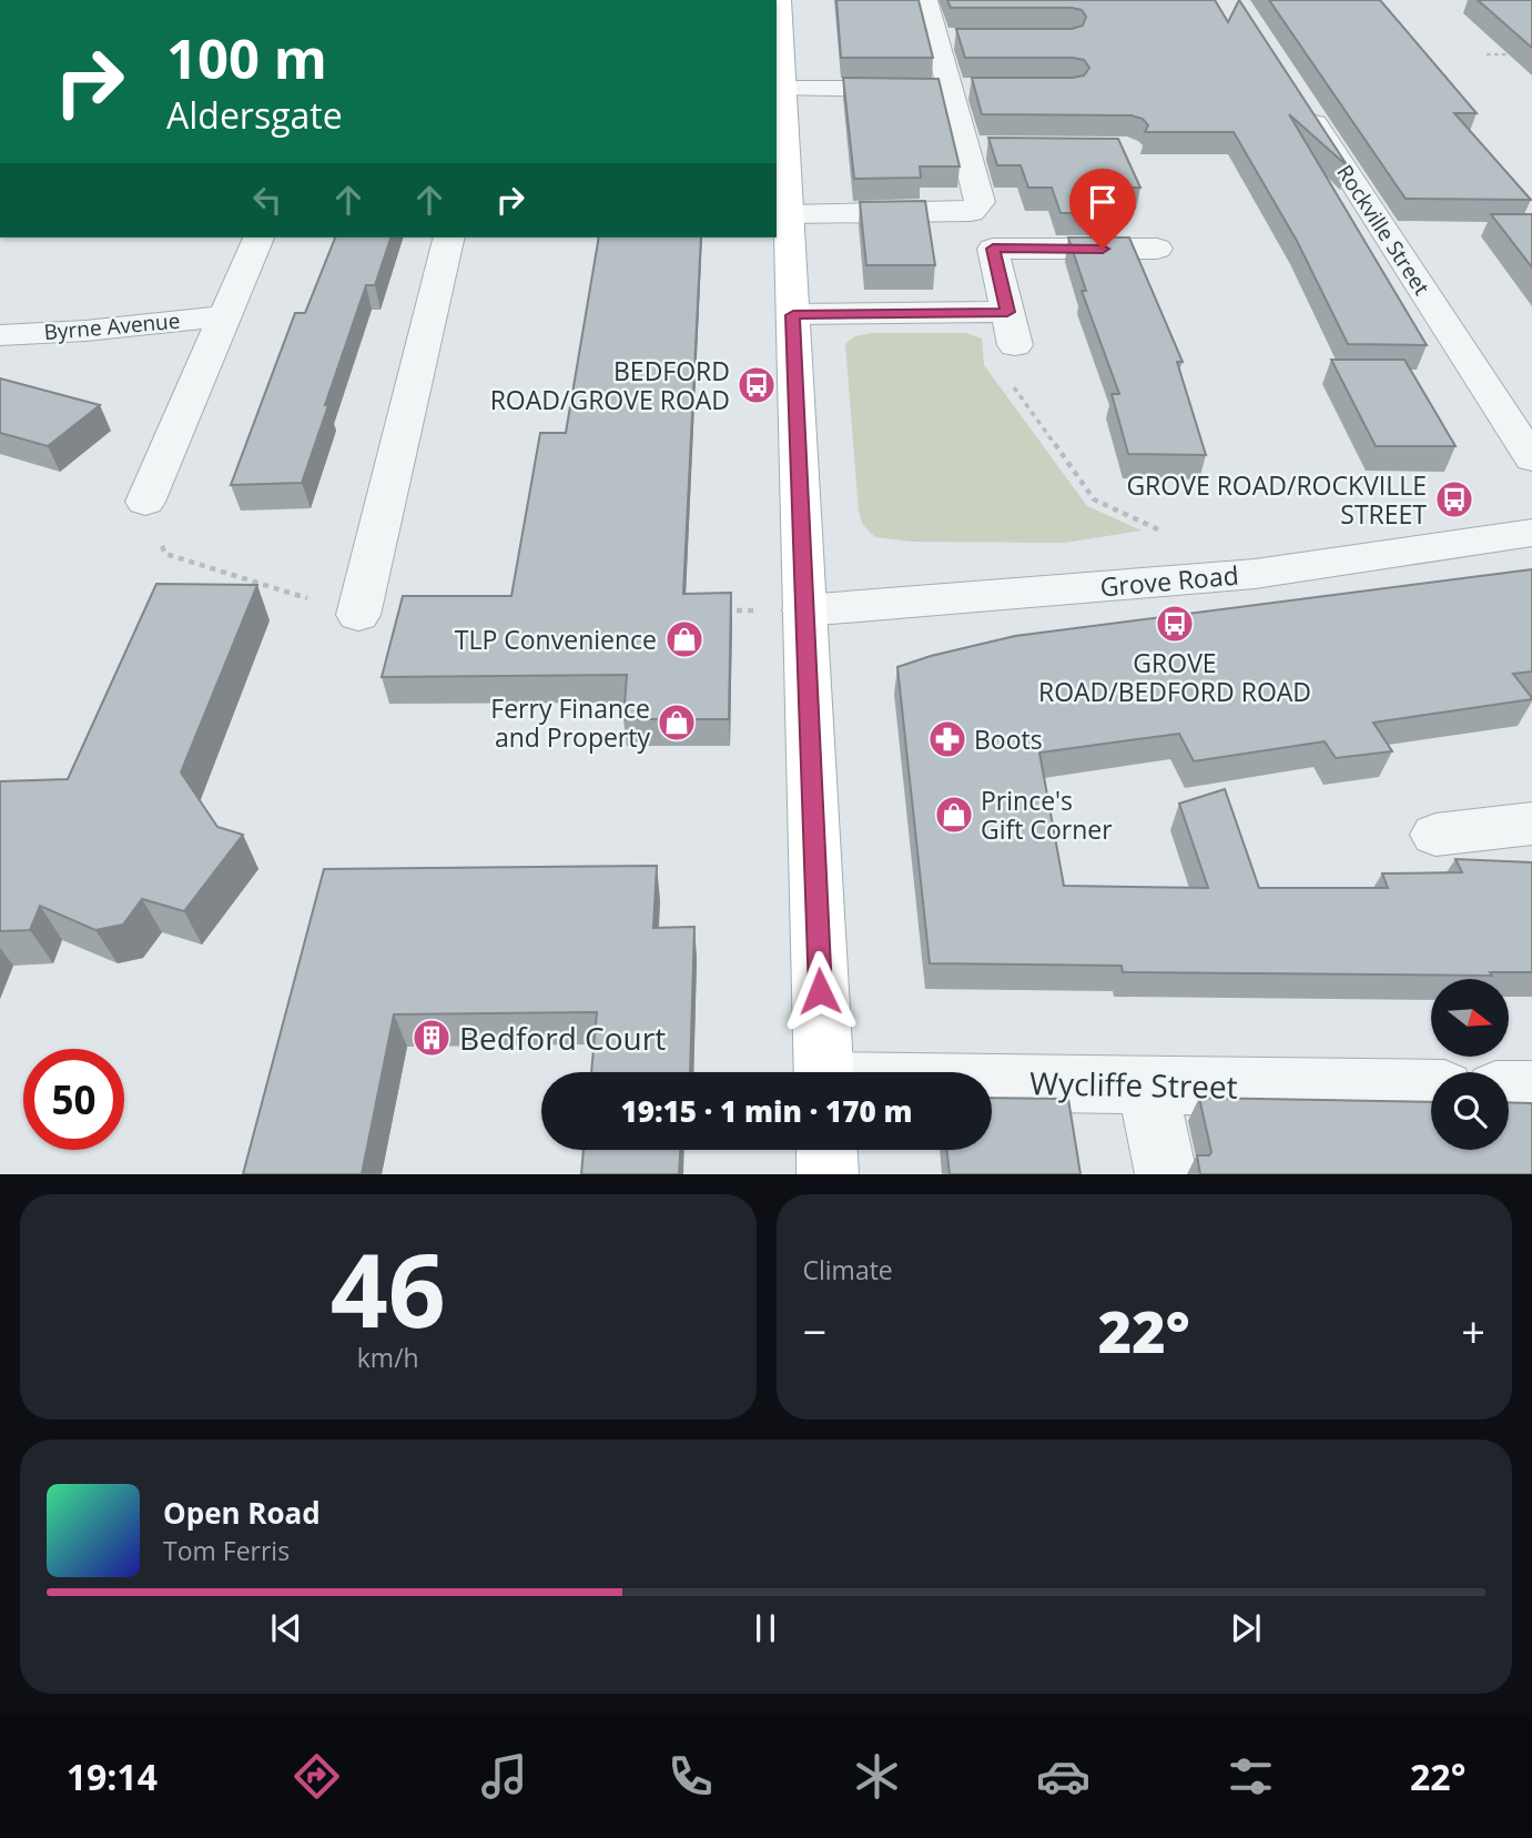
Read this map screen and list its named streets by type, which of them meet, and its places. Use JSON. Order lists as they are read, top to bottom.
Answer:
{
  "streets": {
    "street": [
      "Rockville Street",
      "Byrne Avenue",
      "Grove Road",
      "Wycliffe Street"
    ]
  },
  "places": {
    "bus stop": ["BEDFORD ROAD/GROVE ROAD", "GROVE ROAD/ROCKVILLE STREET", "GROVE ROAD/BEDFORD ROAD"],
    "shop": ["TLP Convenience", "Ferry Finance and Property", "Prince's Gift Corner"],
    "pharmacy": ["Boots"],
    "building": ["Bedford Court"]
  },
  "north": "right",
  "page": {
    "turn": ["100 m", "Aldersgate"],
    "limit": "50",
    "trip": "19:15 · 1 min · 170 m",
    "tile": [
      ["46", "km/h"],
      "Climate"
    ],
    "heat": ["−", "22°", "+"],
    "song": ["Open Road", "Tom Ferris"],
    "tabs": ["19:14", "22°"]
  }
}
